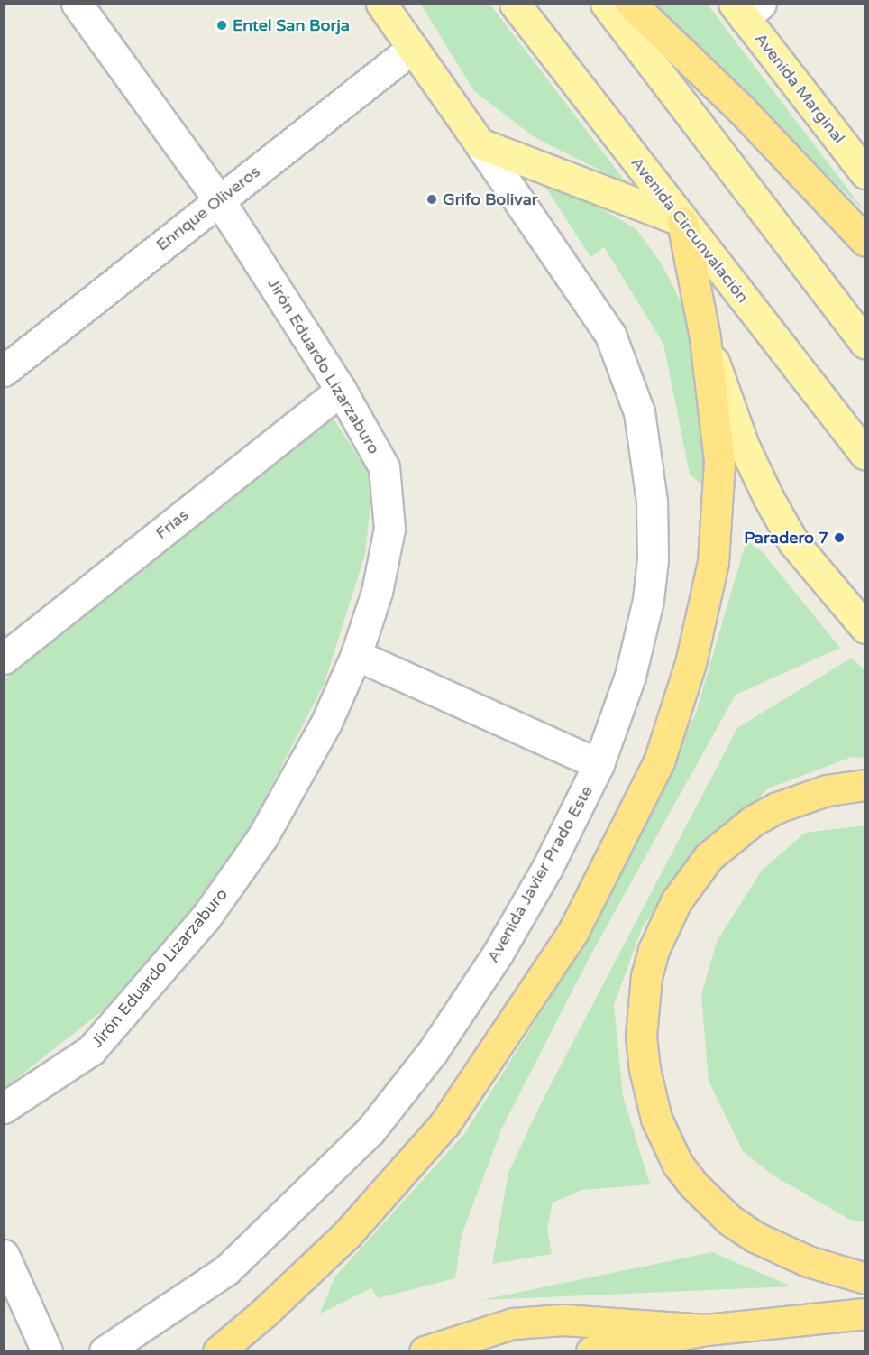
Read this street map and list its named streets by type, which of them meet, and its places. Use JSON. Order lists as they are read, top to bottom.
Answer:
{
  "streets": {
    "main road": ["Avenida Marginal", "Avenida Circunvalación"],
    "street": [
      "Enrique Oliveros",
      "Jirón Eduardo Lizarzaburo",
      "Frias",
      "Avenida Javier Prado Este"
    ]
  },
  "crossings": [
    ["Enrique Oliveros", "Jirón Eduardo Lizarzaburo"],
    ["Jirón Eduardo Lizarzaburo", "Frias"]
  ],
  "places": ["Entel San Borja", "Grifo Bolivar", "Paradero 7"]
}
